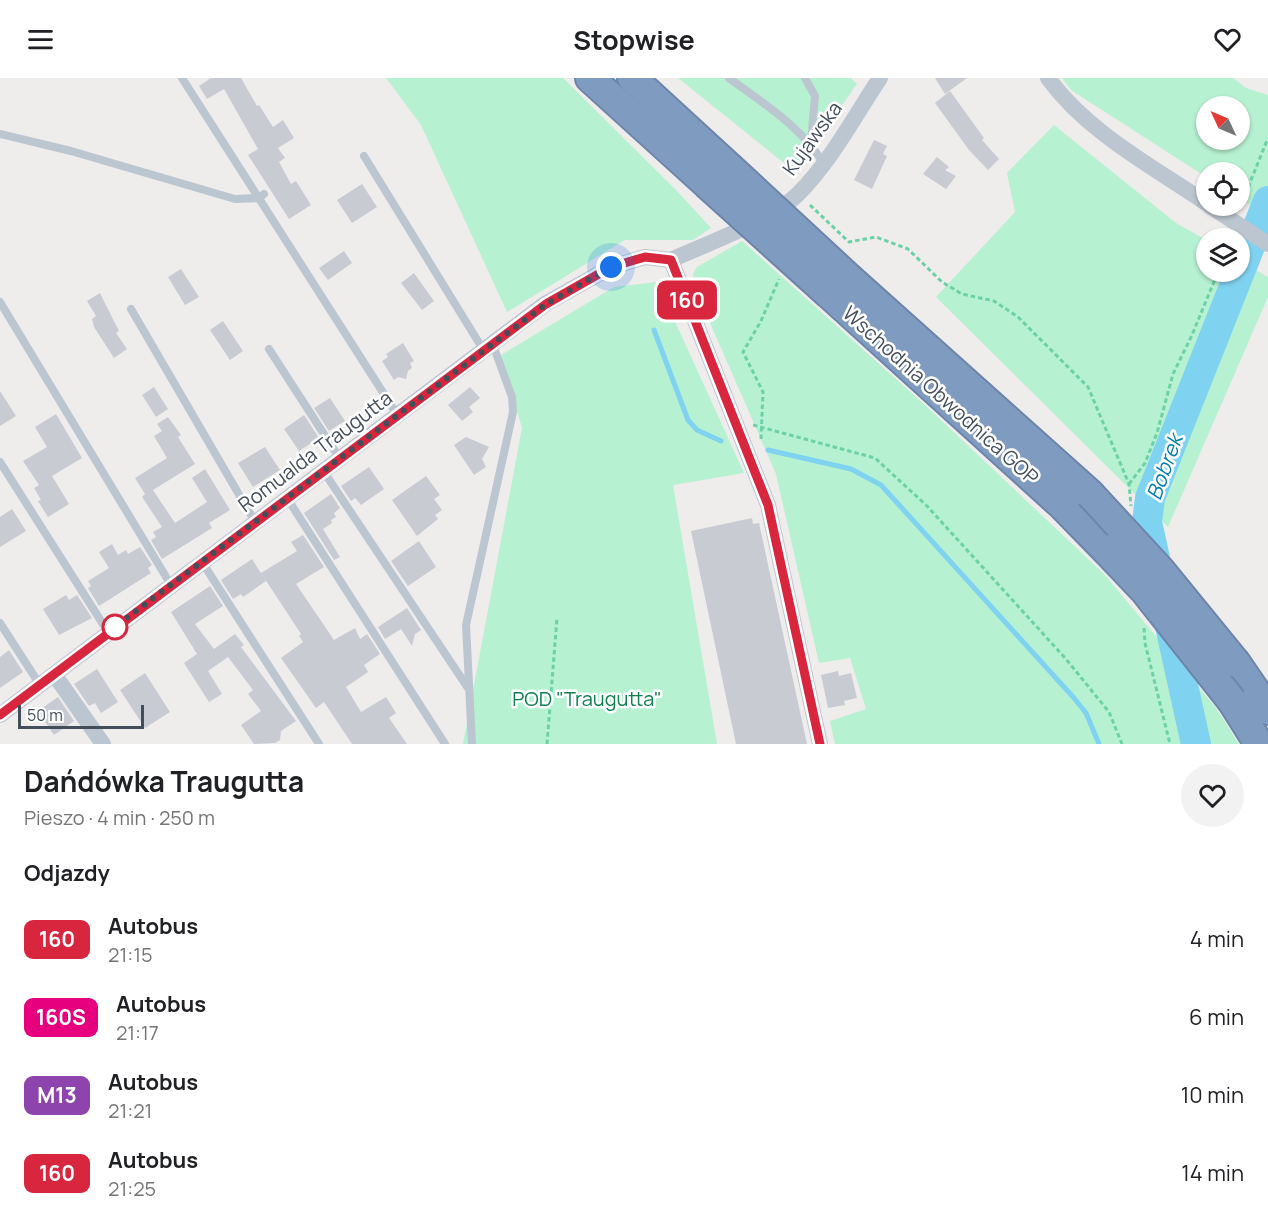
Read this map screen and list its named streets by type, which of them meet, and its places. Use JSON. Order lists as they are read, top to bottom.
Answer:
{
  "streets": {
    "highway": ["Wschodnia Obwodnica GOP"],
    "street": ["Kujawska", "Romualda Traugutta"]
  },
  "crossings": [
    ["Kujawska", "Romualda Traugutta"]
  ],
  "water": ["Bobrek"],
  "parks": ["POD \"Traugutta\""],
  "lines": ["bus line 160"],
  "scale_bar": "50 m",
  "north": "top left",
  "page": {
    "header": "Stopwise",
    "on_map": "160",
    "scale": "50 m",
    "heading": [
      ["Dańdówka Traugutta", "Pieszo · 4 min · 250 m"],
      "Odjazdy"
    ],
    "list": [
      {
        "mark": "160",
        "name": "Autobus",
        "note": "21:15",
        "value": "4 min"
      },
      {
        "mark": "160S",
        "name": "Autobus",
        "note": "21:17",
        "value": "6 min"
      },
      {
        "mark": "M13",
        "name": "Autobus",
        "note": "21:21",
        "value": "10 min"
      },
      {
        "mark": "160",
        "name": "Autobus",
        "note": "21:25",
        "value": "14 min"
      }
    ]
  }
}
